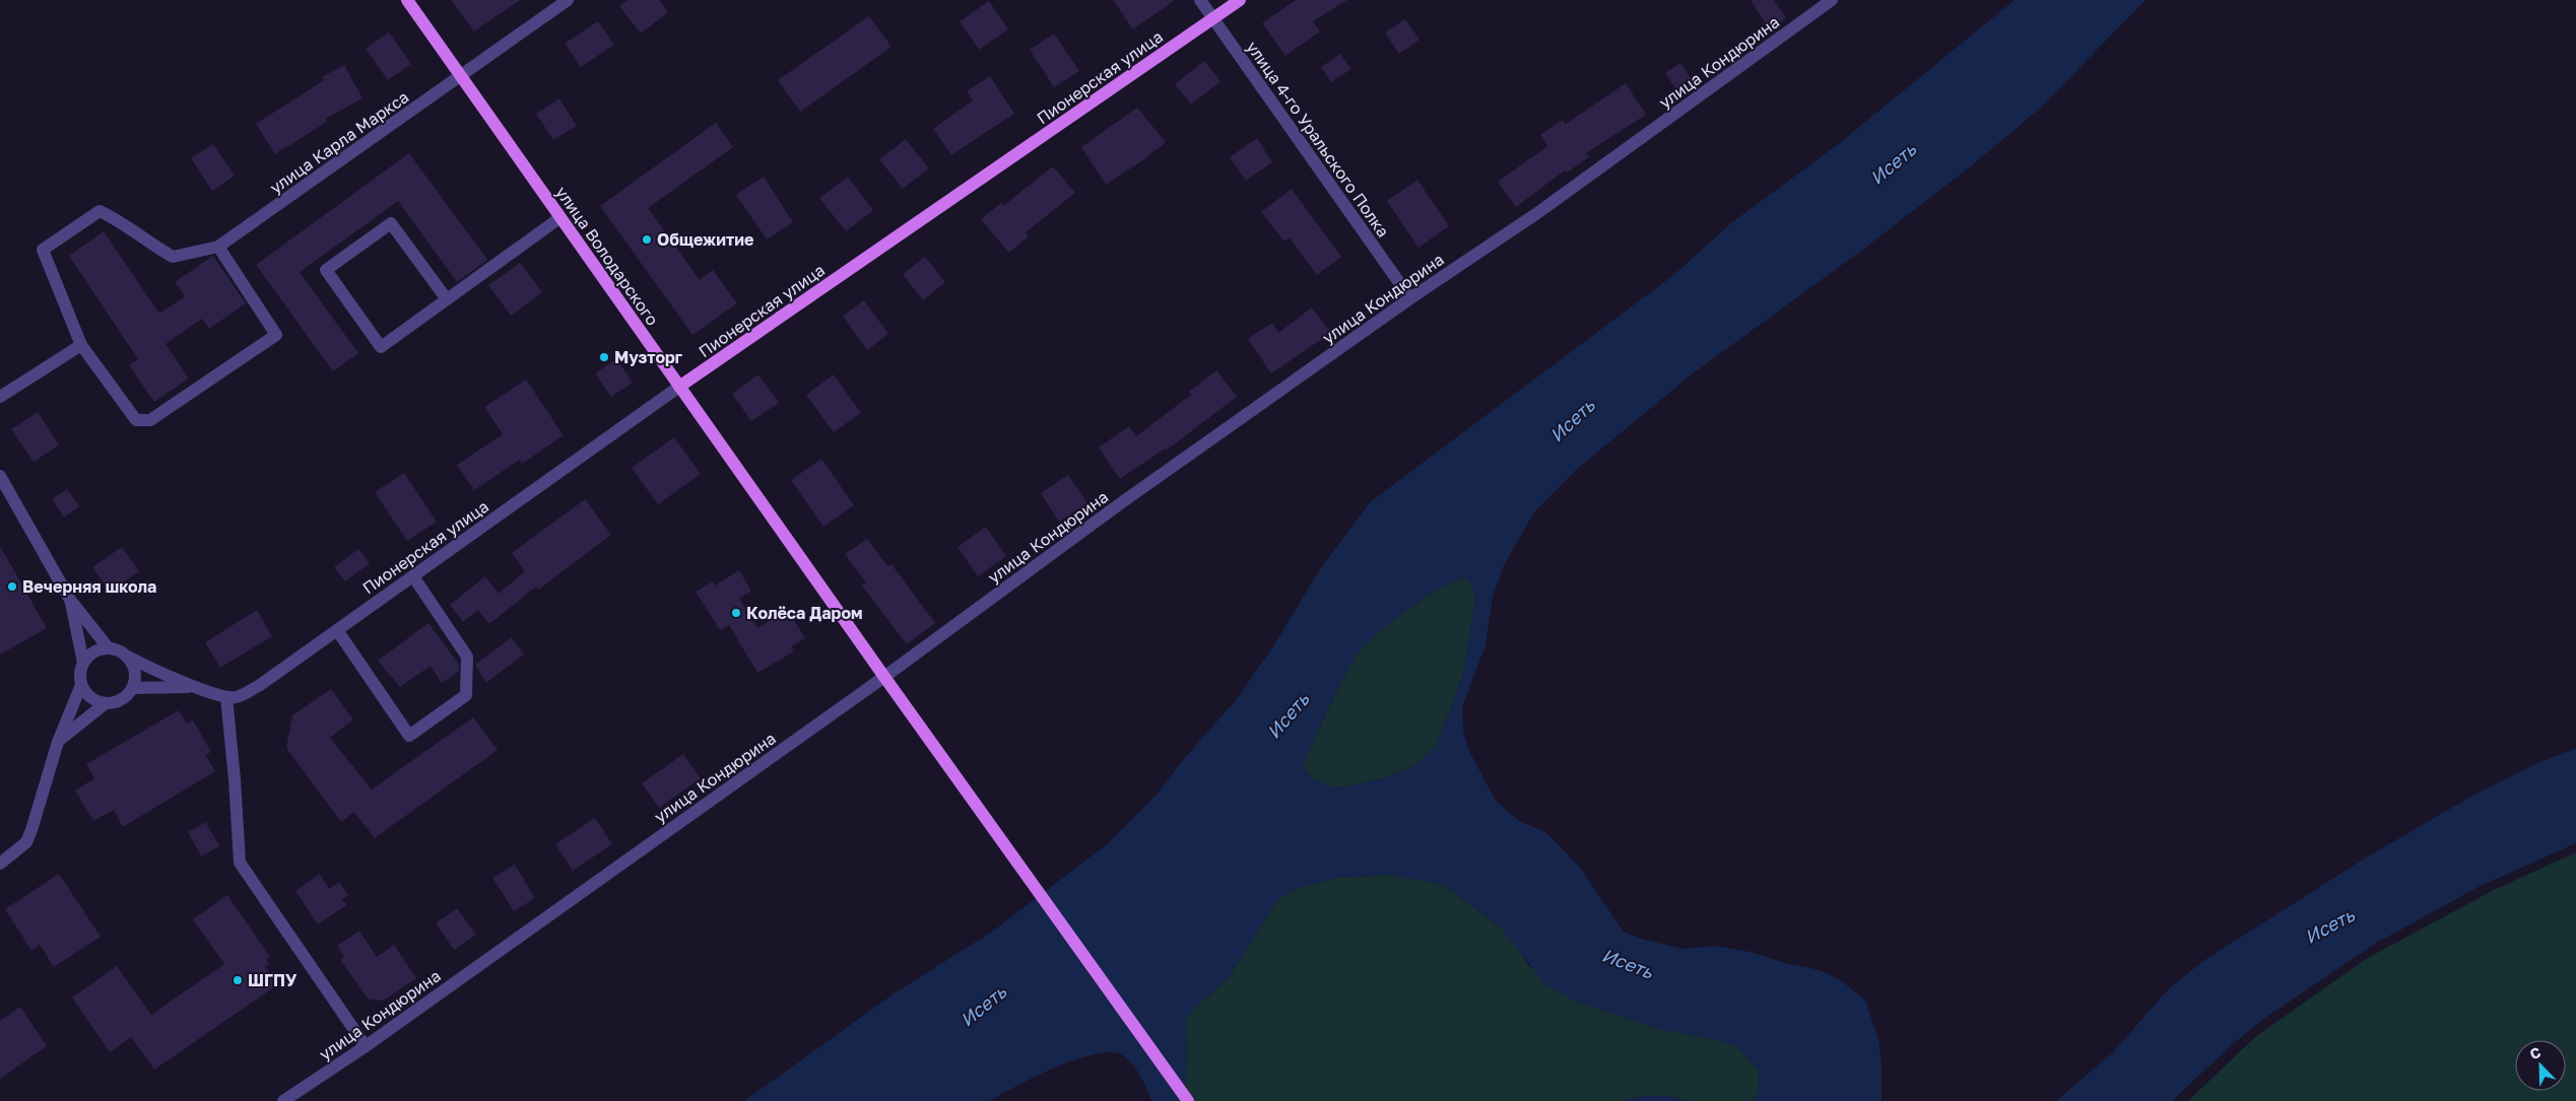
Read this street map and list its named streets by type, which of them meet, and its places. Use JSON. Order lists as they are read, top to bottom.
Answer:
{
  "streets": {
    "main road": ["Пионерская улица", "улица Володарского"],
    "street": ["улица Кондюрина", "улица 4-го Уральского Полка", "улица Карла Маркса"]
  },
  "crossings": [
    ["улица Кондюрина", "улица 4-го Уральского Полка"],
    ["улица Кондюрина", "улица Володарского"],
    ["Пионерская улица", "улица 4-го Уральского Полка"],
    ["Пионерская улица", "улица Володарского"],
    ["улица Карла Маркса", "улица Володарского"]
  ],
  "water": ["Исеть"],
  "places": [
    "Общежитие",
    "Музторг",
    "Вечерняя школа",
    "Колёса Даром",
    "ШГПУ"
  ],
  "north": "top left"
}
